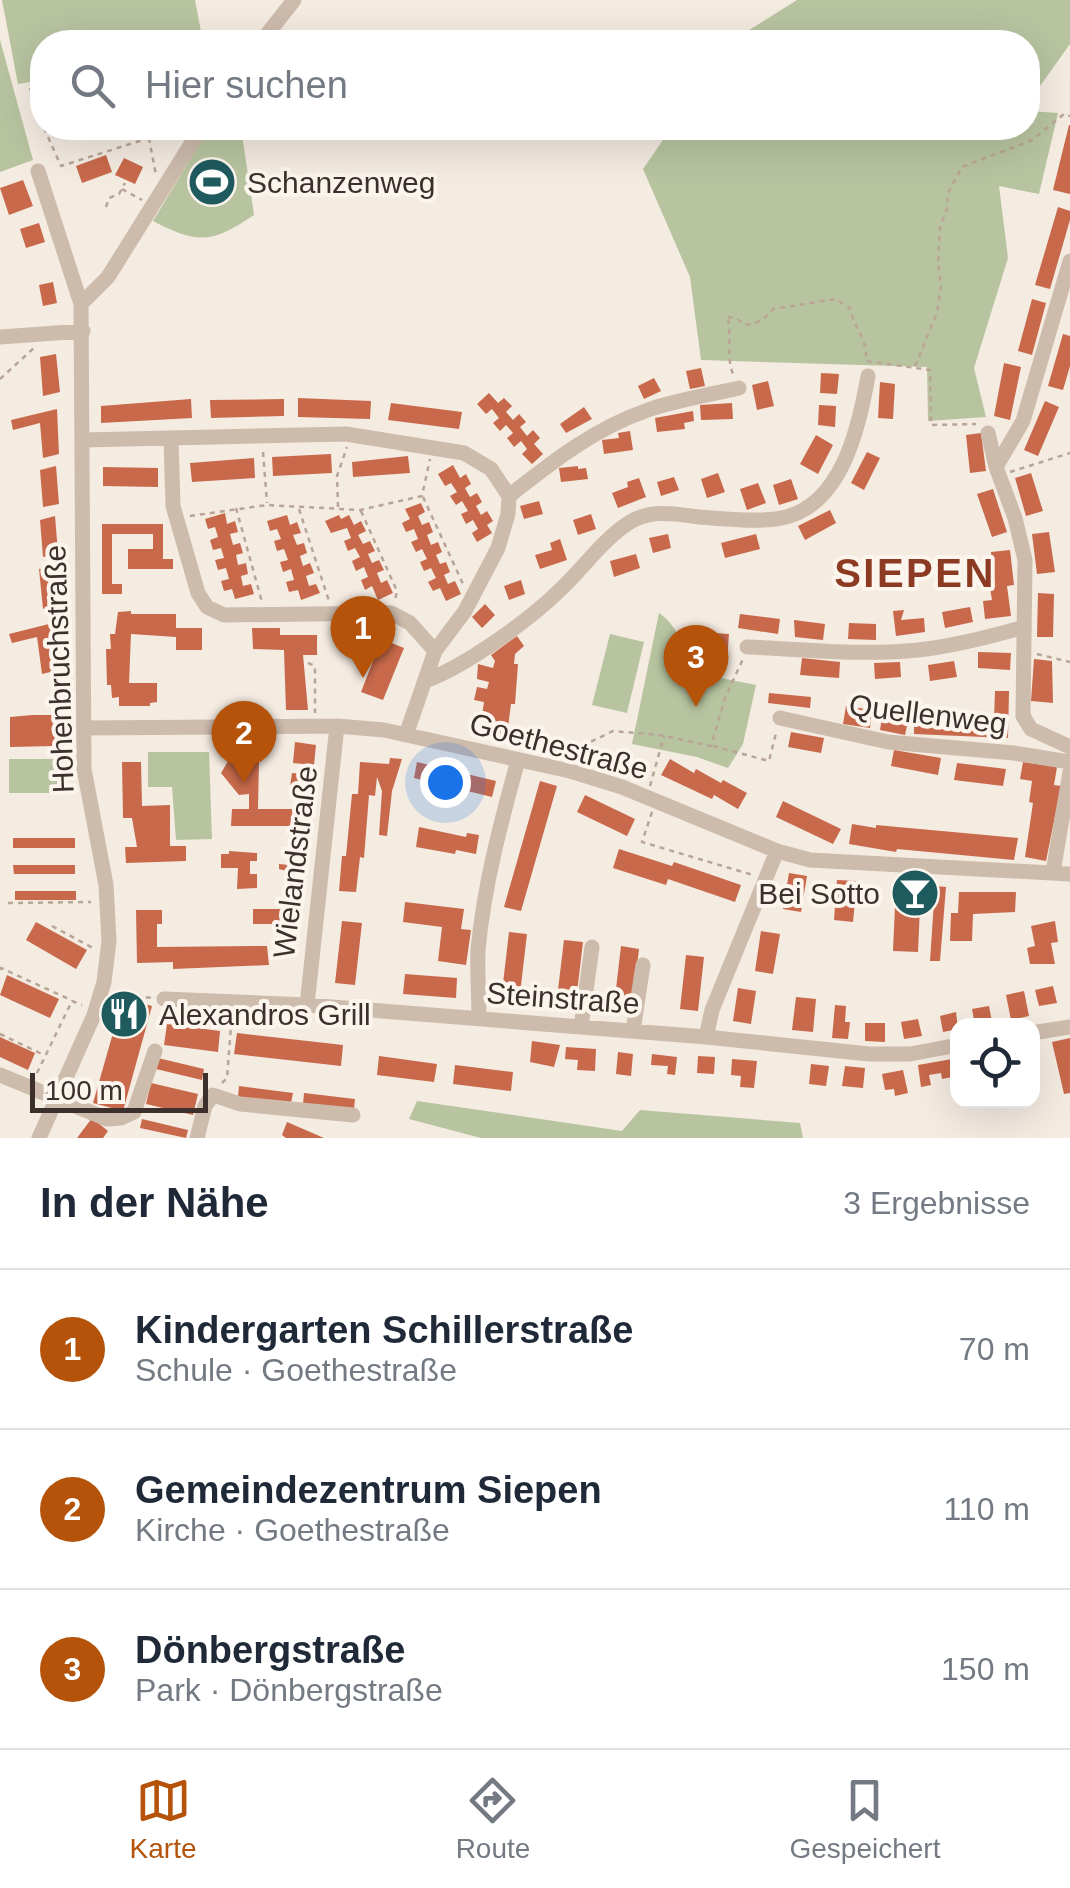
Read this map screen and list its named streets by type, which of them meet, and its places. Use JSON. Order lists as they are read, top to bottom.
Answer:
{
  "streets": {
    "street": [
      "Hohenbruchstraße",
      "Quellenweg",
      "Goethestraße",
      "Wielandstraße",
      "Steinstraße"
    ]
  },
  "crossings": [
    ["Hohenbruchstraße", "Goethestraße"],
    ["Goethestraße", "Wielandstraße"],
    ["Wielandstraße", "Steinstraße"]
  ],
  "districts": ["SIEPEN"],
  "places": {
    "sports": ["Schanzenweg"],
    "bar": ["Bei Sotto"],
    "restaurant": ["Alexandros Grill"]
  },
  "scale_bar": "100 m",
  "page": {
    "search": "Hier suchen",
    "pins": ["1", "3", "2"],
    "scale": "100 m",
    "heading": ["In der Nähe", "3 Ergebnisse"],
    "list": [
      {
        "mark": "1",
        "name": "Kindergarten Schillerstraße",
        "note": "Schule · Goethestraße",
        "value": "70 m"
      },
      {
        "mark": "2",
        "name": "Gemeindezentrum Siepen",
        "note": "Kirche · Goethestraße",
        "value": "110 m"
      },
      {
        "mark": "3",
        "name": "Dönbergstraße",
        "note": "Park · Dönbergstraße",
        "value": "150 m"
      }
    ],
    "nav": ["Karte", "Route", "Gespeichert"]
  }
}
